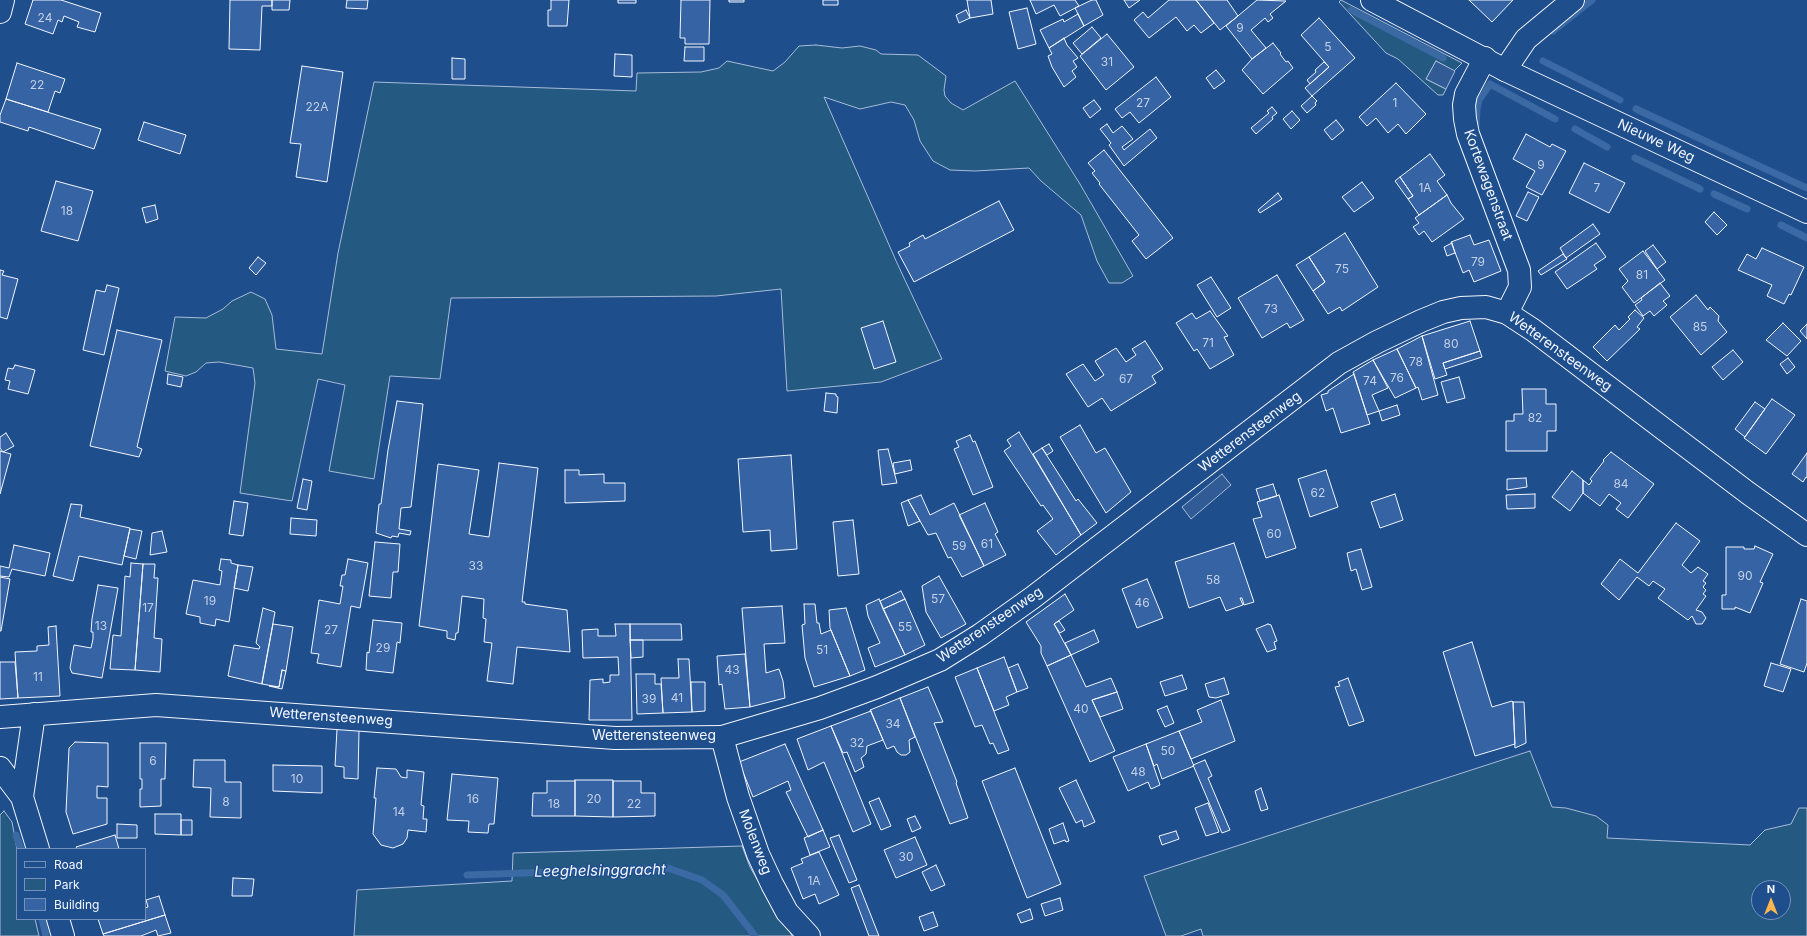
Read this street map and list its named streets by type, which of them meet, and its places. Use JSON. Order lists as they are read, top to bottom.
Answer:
{
  "streets": {
    "street": [
      "Nieuwe Weg",
      "Kortewagenstraat",
      "Wetterensteenweg",
      "Molenweg"
    ]
  },
  "crossings": [
    ["Kortewagenstraat", "Wetterensteenweg"],
    ["Wetterensteenweg", "Molenweg"]
  ],
  "water": ["Leeghelsinggracht"],
  "house_numbers": [
    "24",
    "9",
    "5",
    "31",
    "22",
    "27",
    "1",
    "22A",
    "9",
    "1A",
    "7",
    "18",
    "79",
    "75",
    "81",
    "73",
    "85",
    "71",
    "80",
    "78",
    "76",
    "67",
    "74",
    "82",
    "84",
    "62",
    "60",
    "61",
    "59",
    "33",
    "90",
    "58",
    "57",
    "19",
    "46",
    "17",
    "13",
    "55",
    "27",
    "29",
    "51",
    "43",
    "11",
    "41",
    "39",
    "40",
    "34",
    "32",
    "50",
    "6",
    "48",
    "10",
    "16",
    "20",
    "8",
    "18",
    "22",
    "14",
    "30",
    "1A"
  ],
  "legend": ["Road", "Park", "Building"],
  "north": "top"
}
